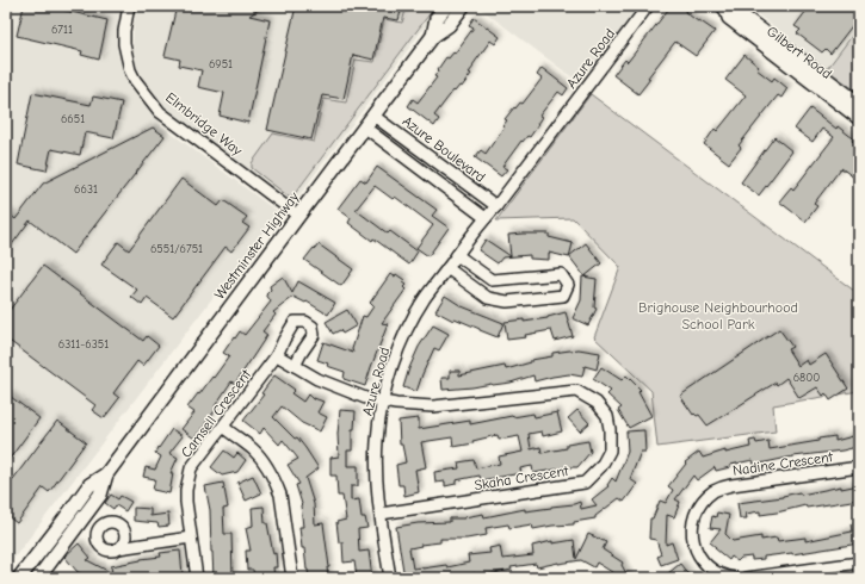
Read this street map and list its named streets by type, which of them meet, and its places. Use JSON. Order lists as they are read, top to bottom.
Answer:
{
  "streets": {
    "main road": ["Gilbert Road", "Westminster Highway"],
    "street": [
      "Azure Road",
      "Elmbridge Way",
      "Azure Boulevard",
      "Camsell Crescent",
      "Nadine Crescent",
      "Skaha Crescent"
    ]
  },
  "crossings": [
    ["Azure Road", "Azure Boulevard"],
    ["Azure Road", "Skaha Crescent"],
    ["Elmbridge Way", "Westminster Highway"],
    ["Azure Boulevard", "Westminster Highway"]
  ],
  "parks": ["Brighouse Neighbourhood School Park"],
  "house_numbers": [
    "6711",
    "6951",
    "6651",
    "6631",
    "6551/6751",
    "6311-6351",
    "6800"
  ]
}
